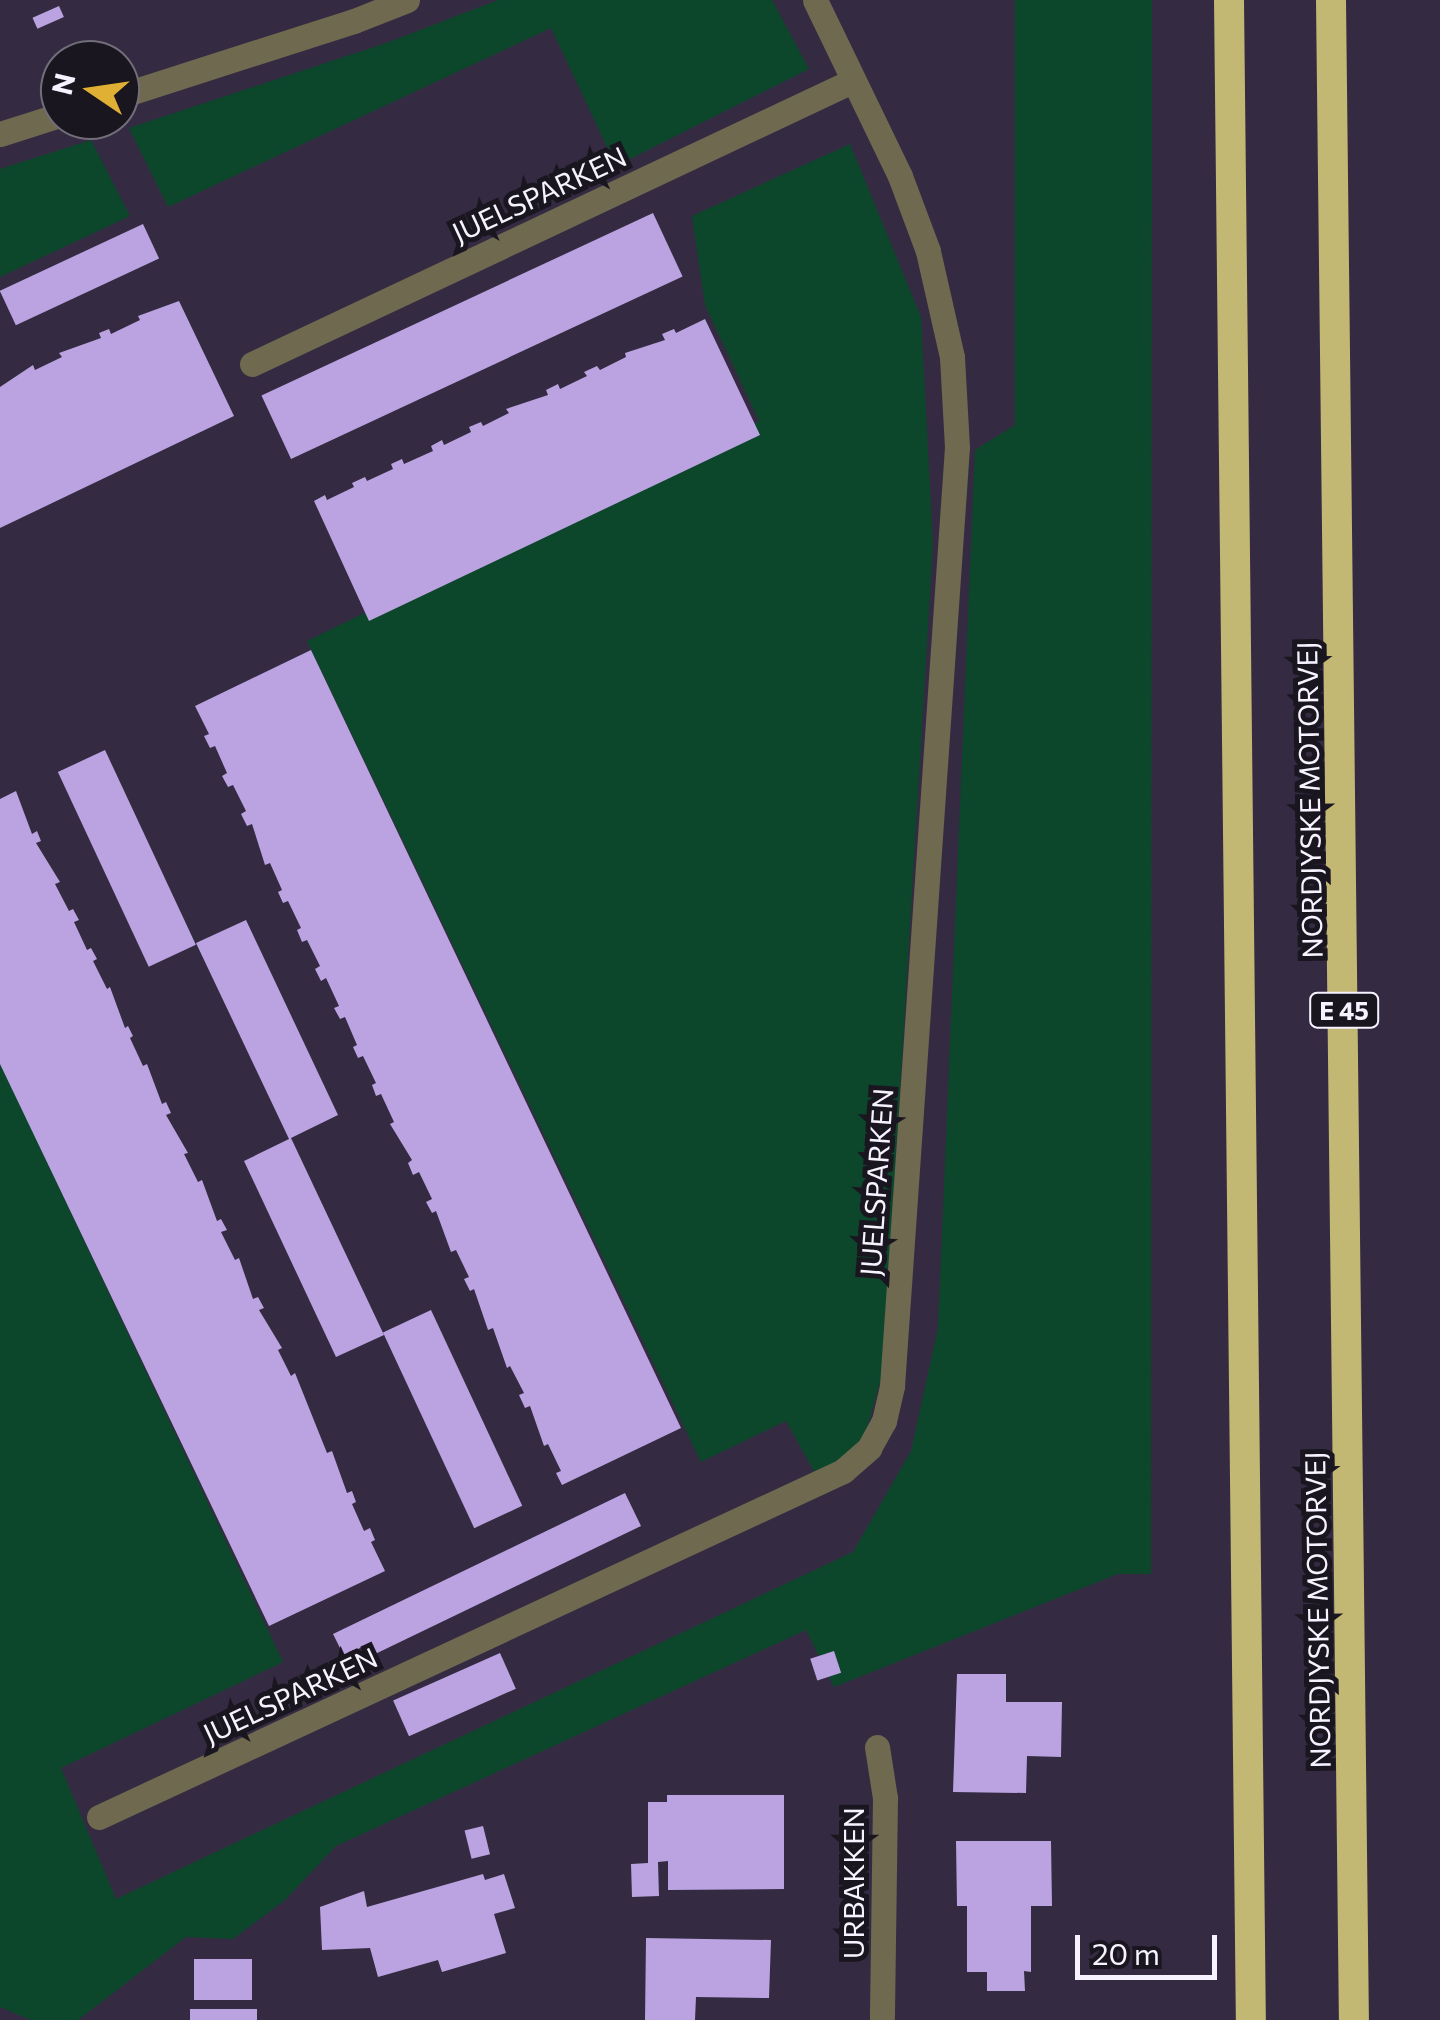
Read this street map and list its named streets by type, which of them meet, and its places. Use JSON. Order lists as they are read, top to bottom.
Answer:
{
  "streets": {
    "highway": ["NORDJYSKE MOTORVEJ", "E 45"],
    "street": ["JUELSPARKEN", "URBAKKEN"]
  },
  "scale_bar": "20 m",
  "north": "left"
}
